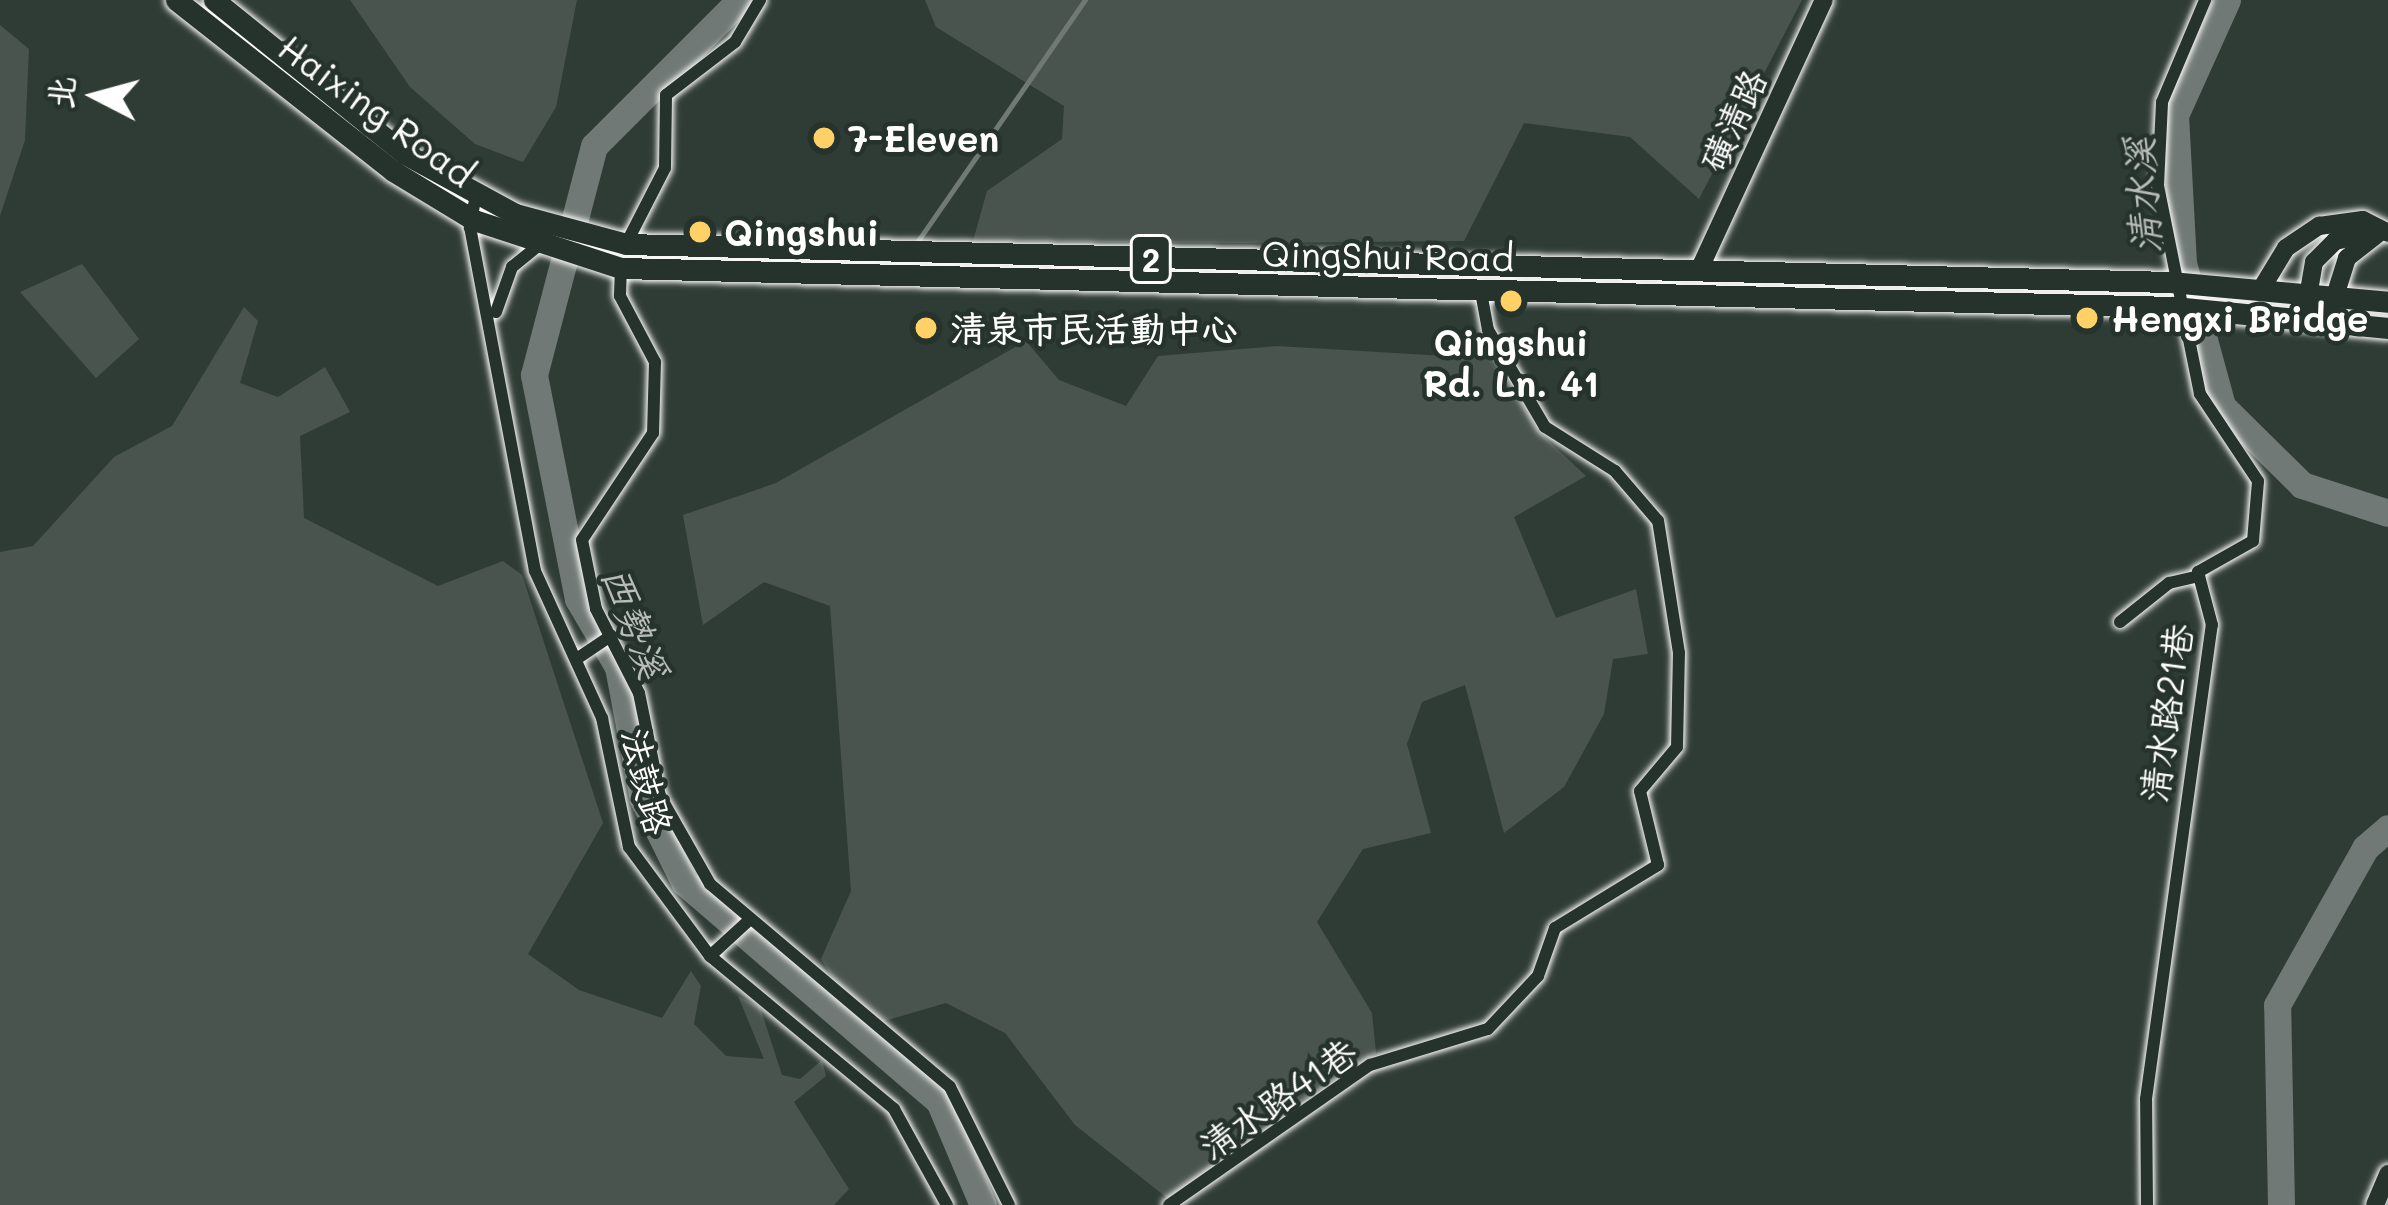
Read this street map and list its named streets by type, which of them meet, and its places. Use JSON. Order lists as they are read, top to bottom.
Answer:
{
  "streets": {
    "main road": ["Haixing Road", "QingShui Road", "2"],
    "street": [
      "磺清路",
      "清水路21巷",
      "法鼓路",
      "清水路41巷"
    ]
  },
  "crossings": [
    ["Haixing Road", "QingShui Road"],
    ["Haixing Road", "法鼓路"],
    ["磺清路", "QingShui Road"],
    ["QingShui Road", "2"],
    ["QingShui Road", "清水路21巷"],
    ["QingShui Road", "清水路41巷"],
    ["2", "清水路21巷"]
  ],
  "water": ["清水溪", "西勢溪"],
  "places": [
    "7-Eleven",
    "Qingshui",
    "Qingshui Rd. Ln. 41",
    "Hengxi Bridge",
    "清泉市民活動中心"
  ],
  "north": "left"
}
